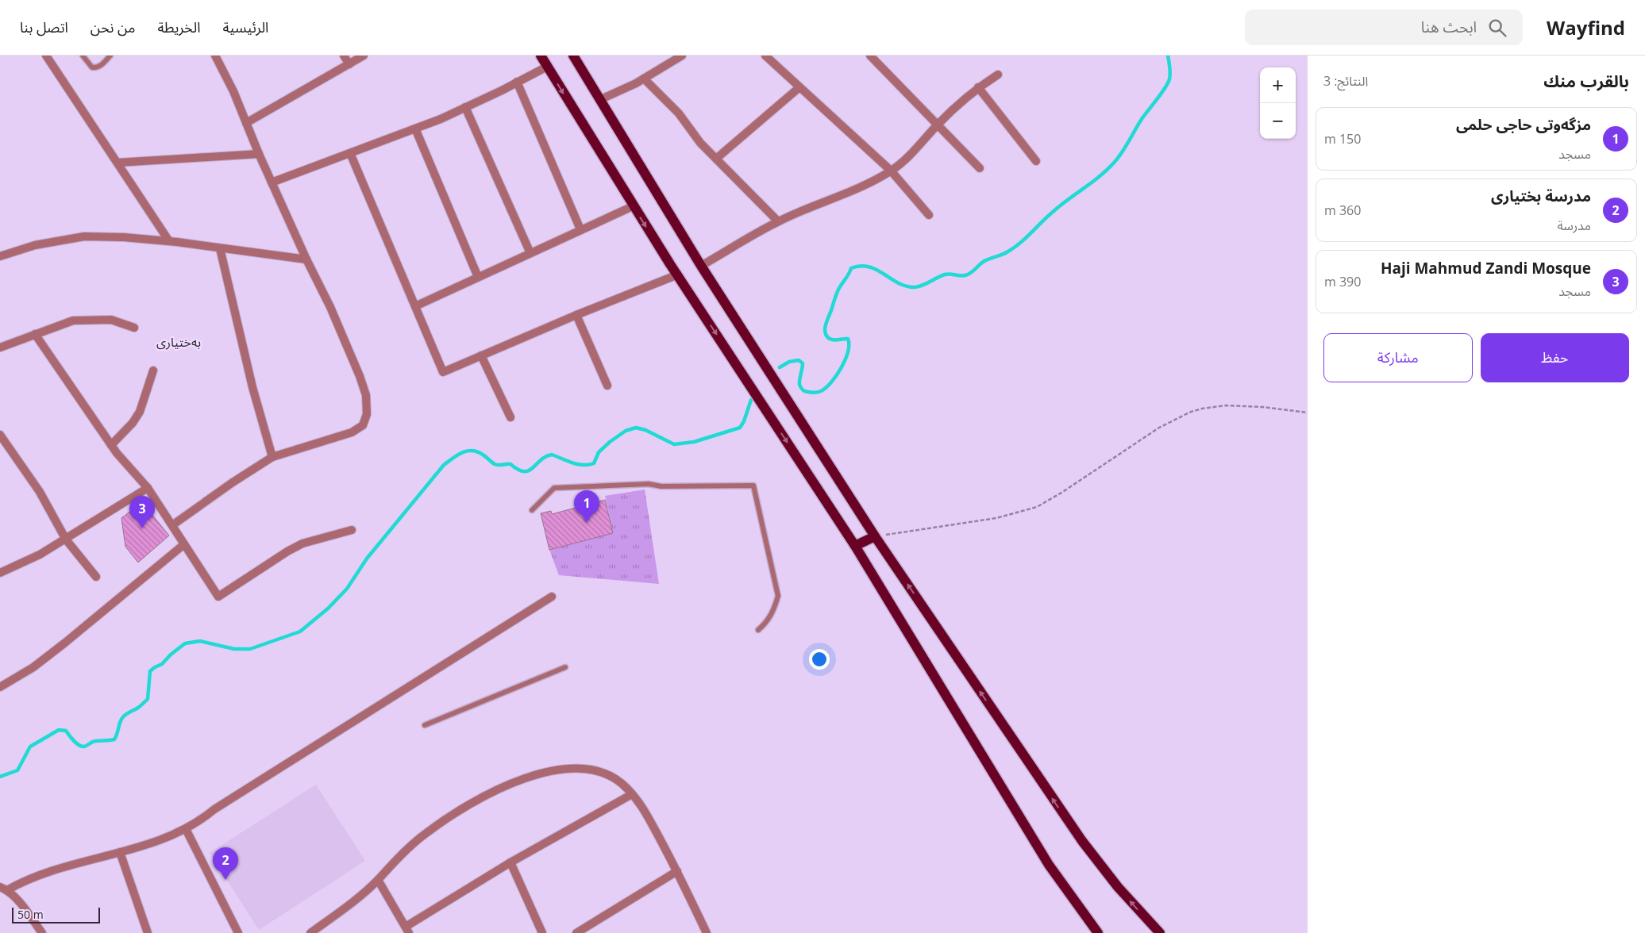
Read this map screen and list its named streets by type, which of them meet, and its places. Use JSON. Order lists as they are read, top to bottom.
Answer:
{
  "districts": ["بەختیاری"],
  "scale_bar": "50 m",
  "page": {
    "header": "Wayfind",
    "search": "ابحث هنا",
    "nav": [
      "الرئيسية",
      "الخريطة",
      "من نحن",
      "اتصل بنا"
    ],
    "heading": ["بالقرب منك", "النتائج: 3"],
    "map_buttons": ["+", "−"],
    "list": [
      {
        "mark": "1",
        "name": "مزگەوتی حاجی حلمی",
        "note": "مسجد",
        "value": "150 m"
      },
      {
        "mark": "2",
        "name": "مدرسة بختيارى",
        "note": "مدرسة",
        "value": "360 m"
      },
      {
        "mark": "3",
        "name": "Haji Mahmud Zandi Mosque",
        "note": "مسجد",
        "value": "390 m"
      }
    ],
    "buttons": ["حفظ", "مشاركة"],
    "pins": ["1", "3", "2"],
    "scale": "50 m"
  }
}
